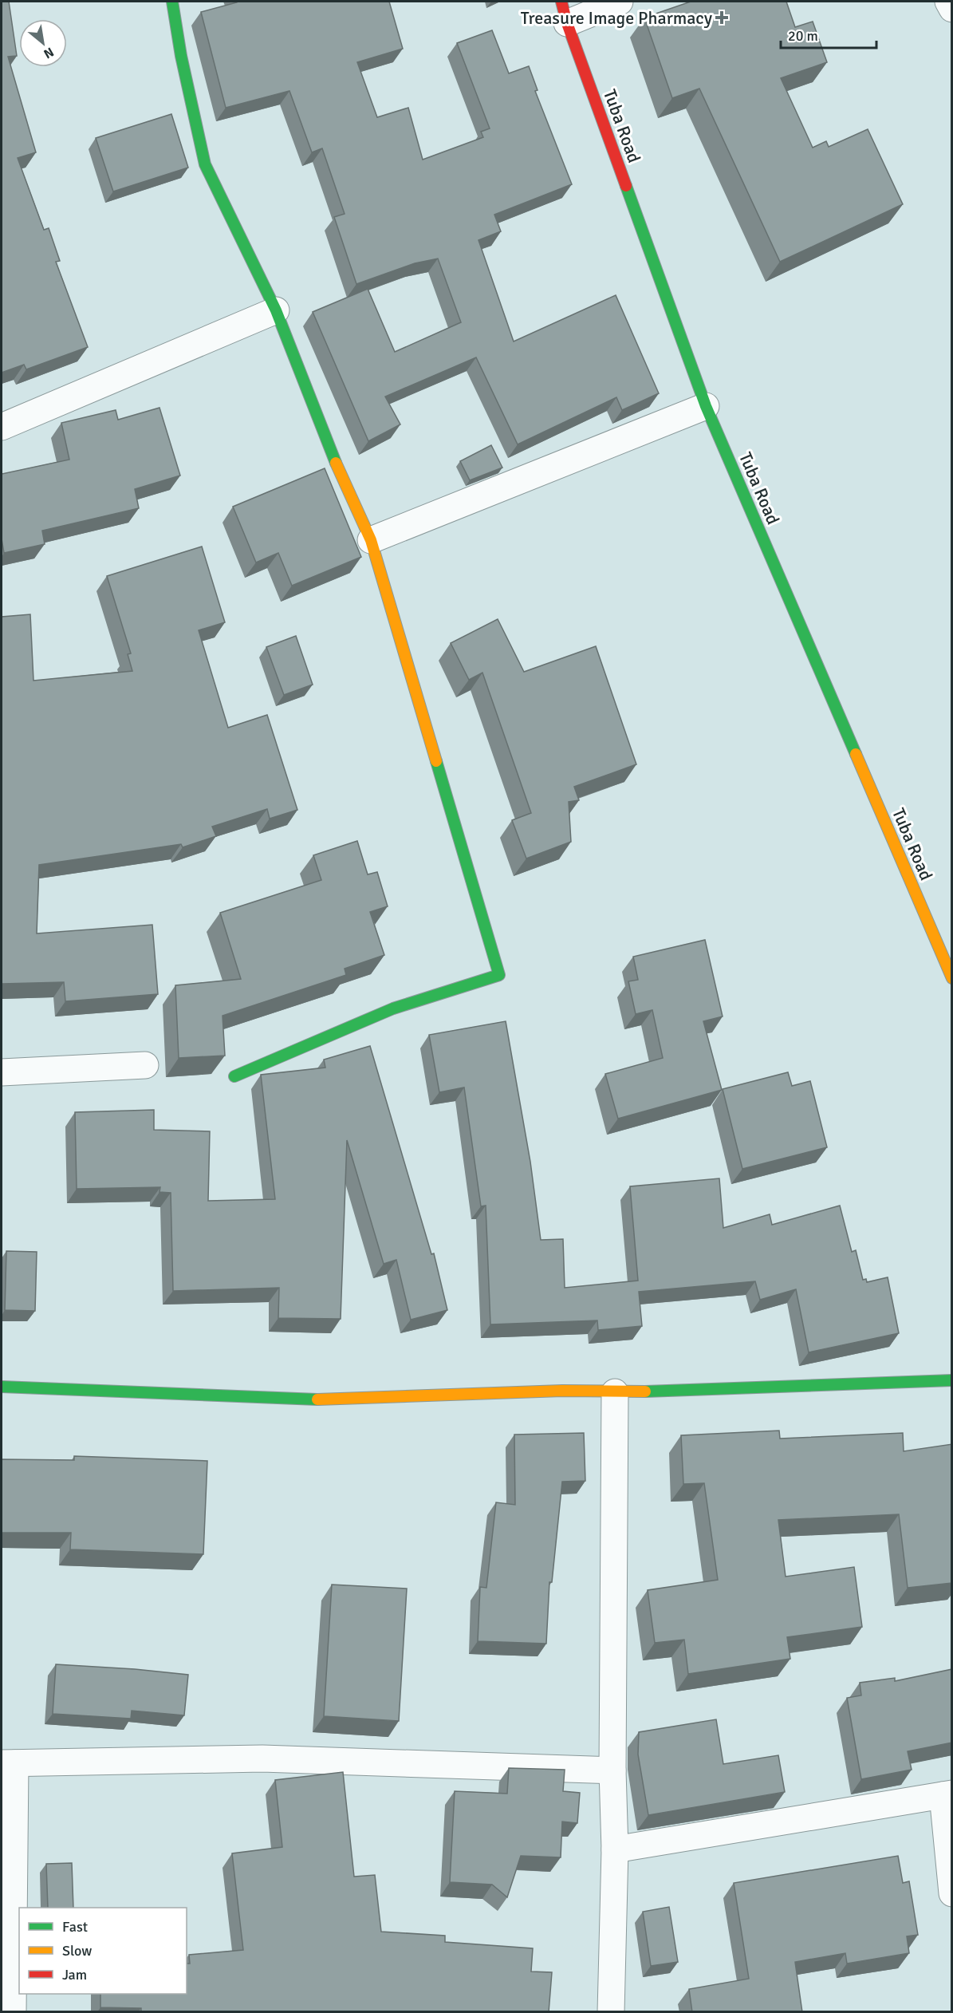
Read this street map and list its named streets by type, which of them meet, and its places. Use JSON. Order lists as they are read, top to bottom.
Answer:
{
  "streets": {
    "street": ["Tuba Road"]
  },
  "places": {
    "health": ["Treasure Image Pharmacy"]
  },
  "legend": ["Fast", "Slow", "Jam"],
  "scale_bar": "20 m",
  "north": "bottom right"
}
